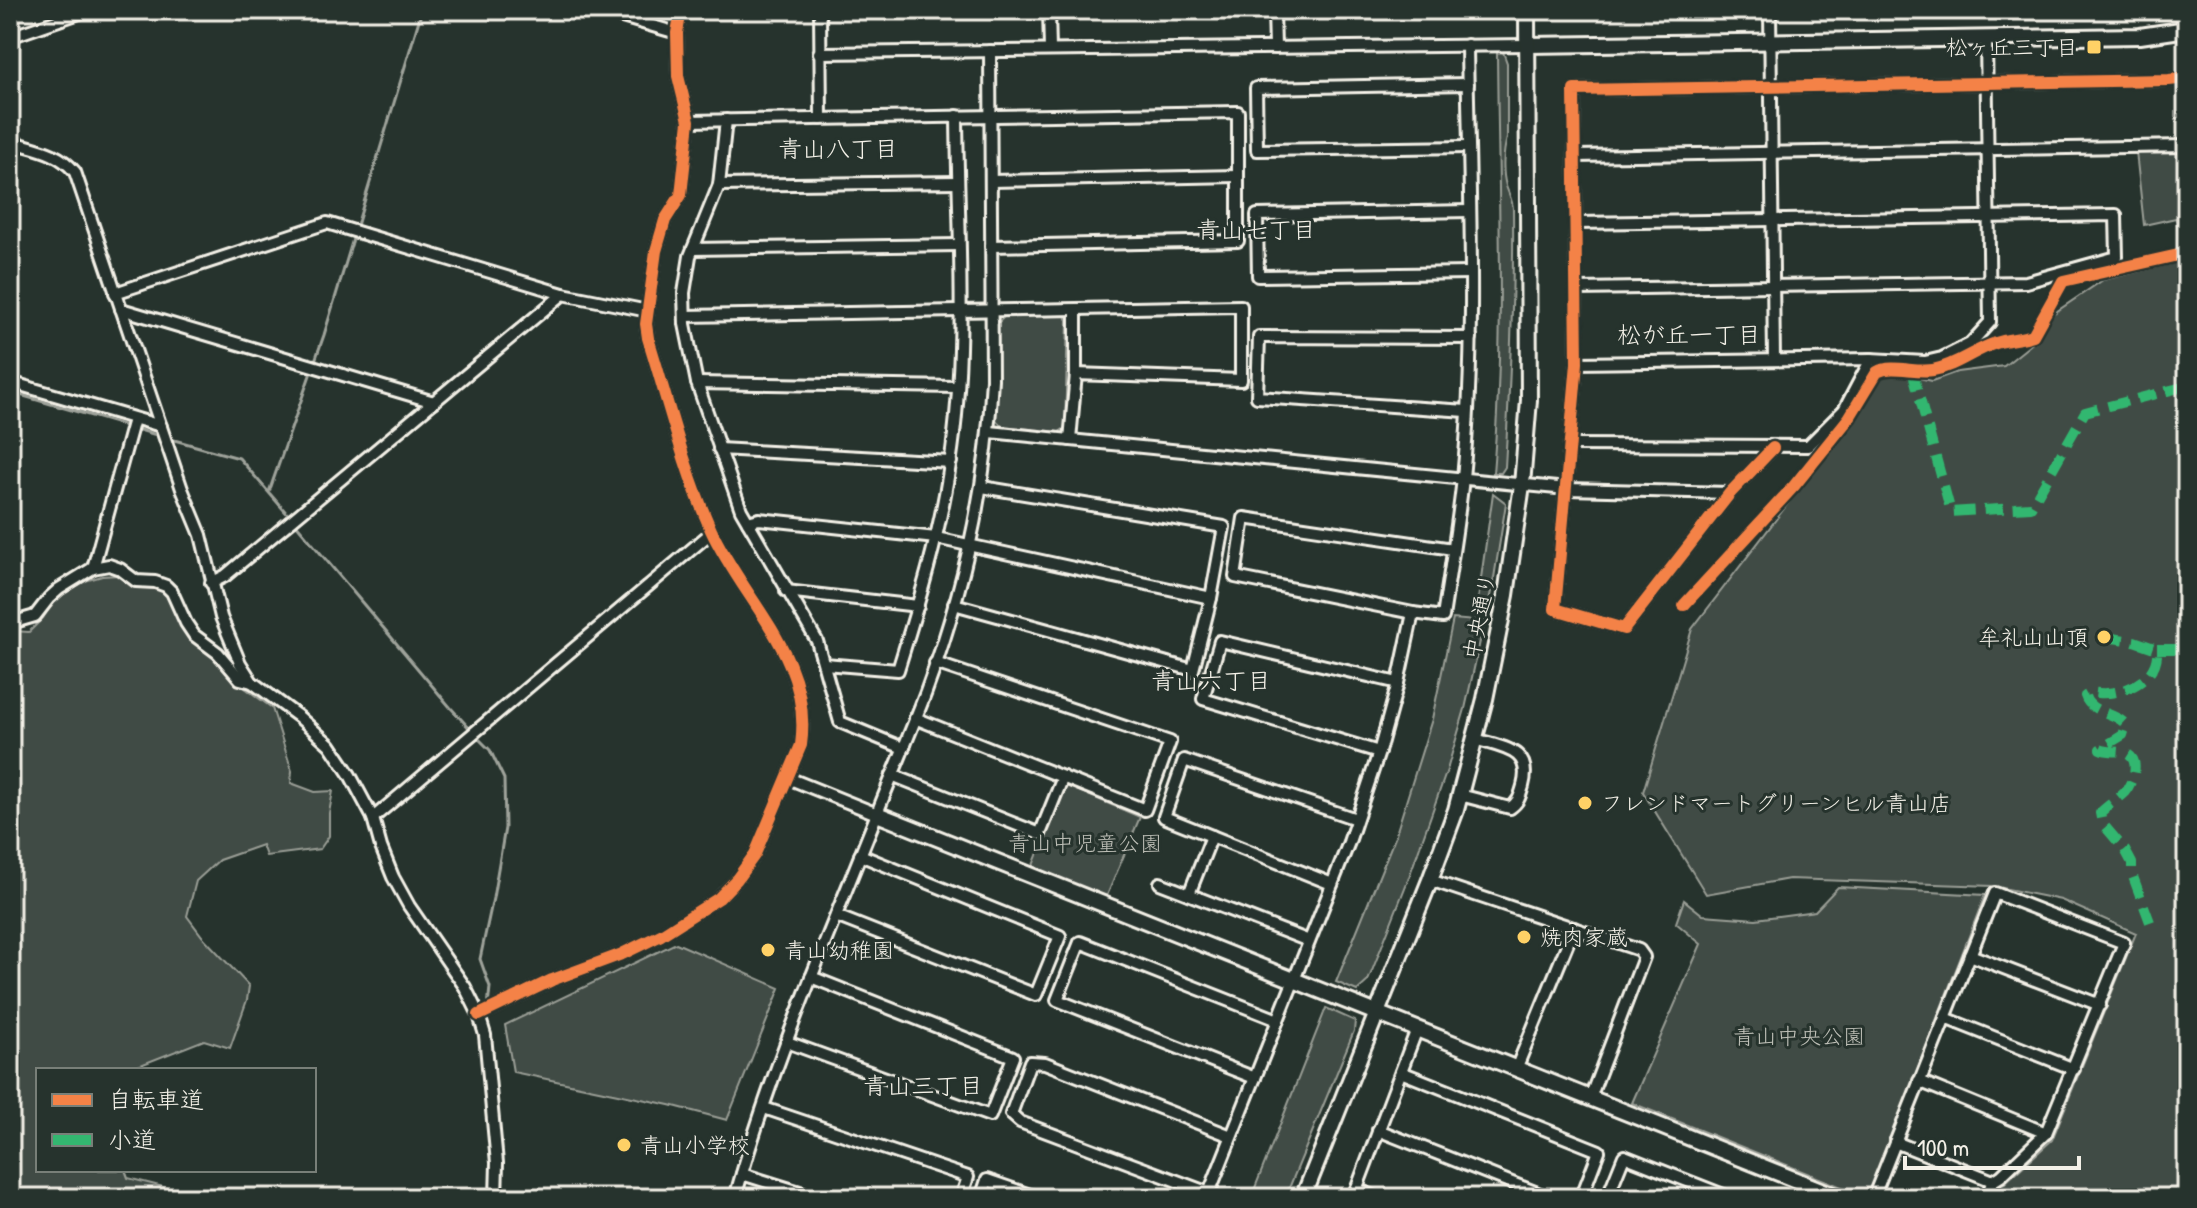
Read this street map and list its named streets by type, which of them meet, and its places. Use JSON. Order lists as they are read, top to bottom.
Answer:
{
  "streets": {
    "street": ["中央通り"]
  },
  "districts": [
    "青山八丁目",
    "青山七丁目",
    "松が丘一丁目",
    "青山六丁目",
    "青山三丁目"
  ],
  "parks": ["青山中児童公園", "青山中央公園"],
  "places": {
    "transit": ["松ヶ丘三丁目"],
    "other": [
      "牟礼山山頂",
      "フレンドマートグリーンヒル青山店",
      "焼肉家蔵",
      "青山幼稚園",
      "青山小学校"
    ]
  },
  "legend": ["自転車道", "小道"],
  "scale_bar": "100 m"
}
